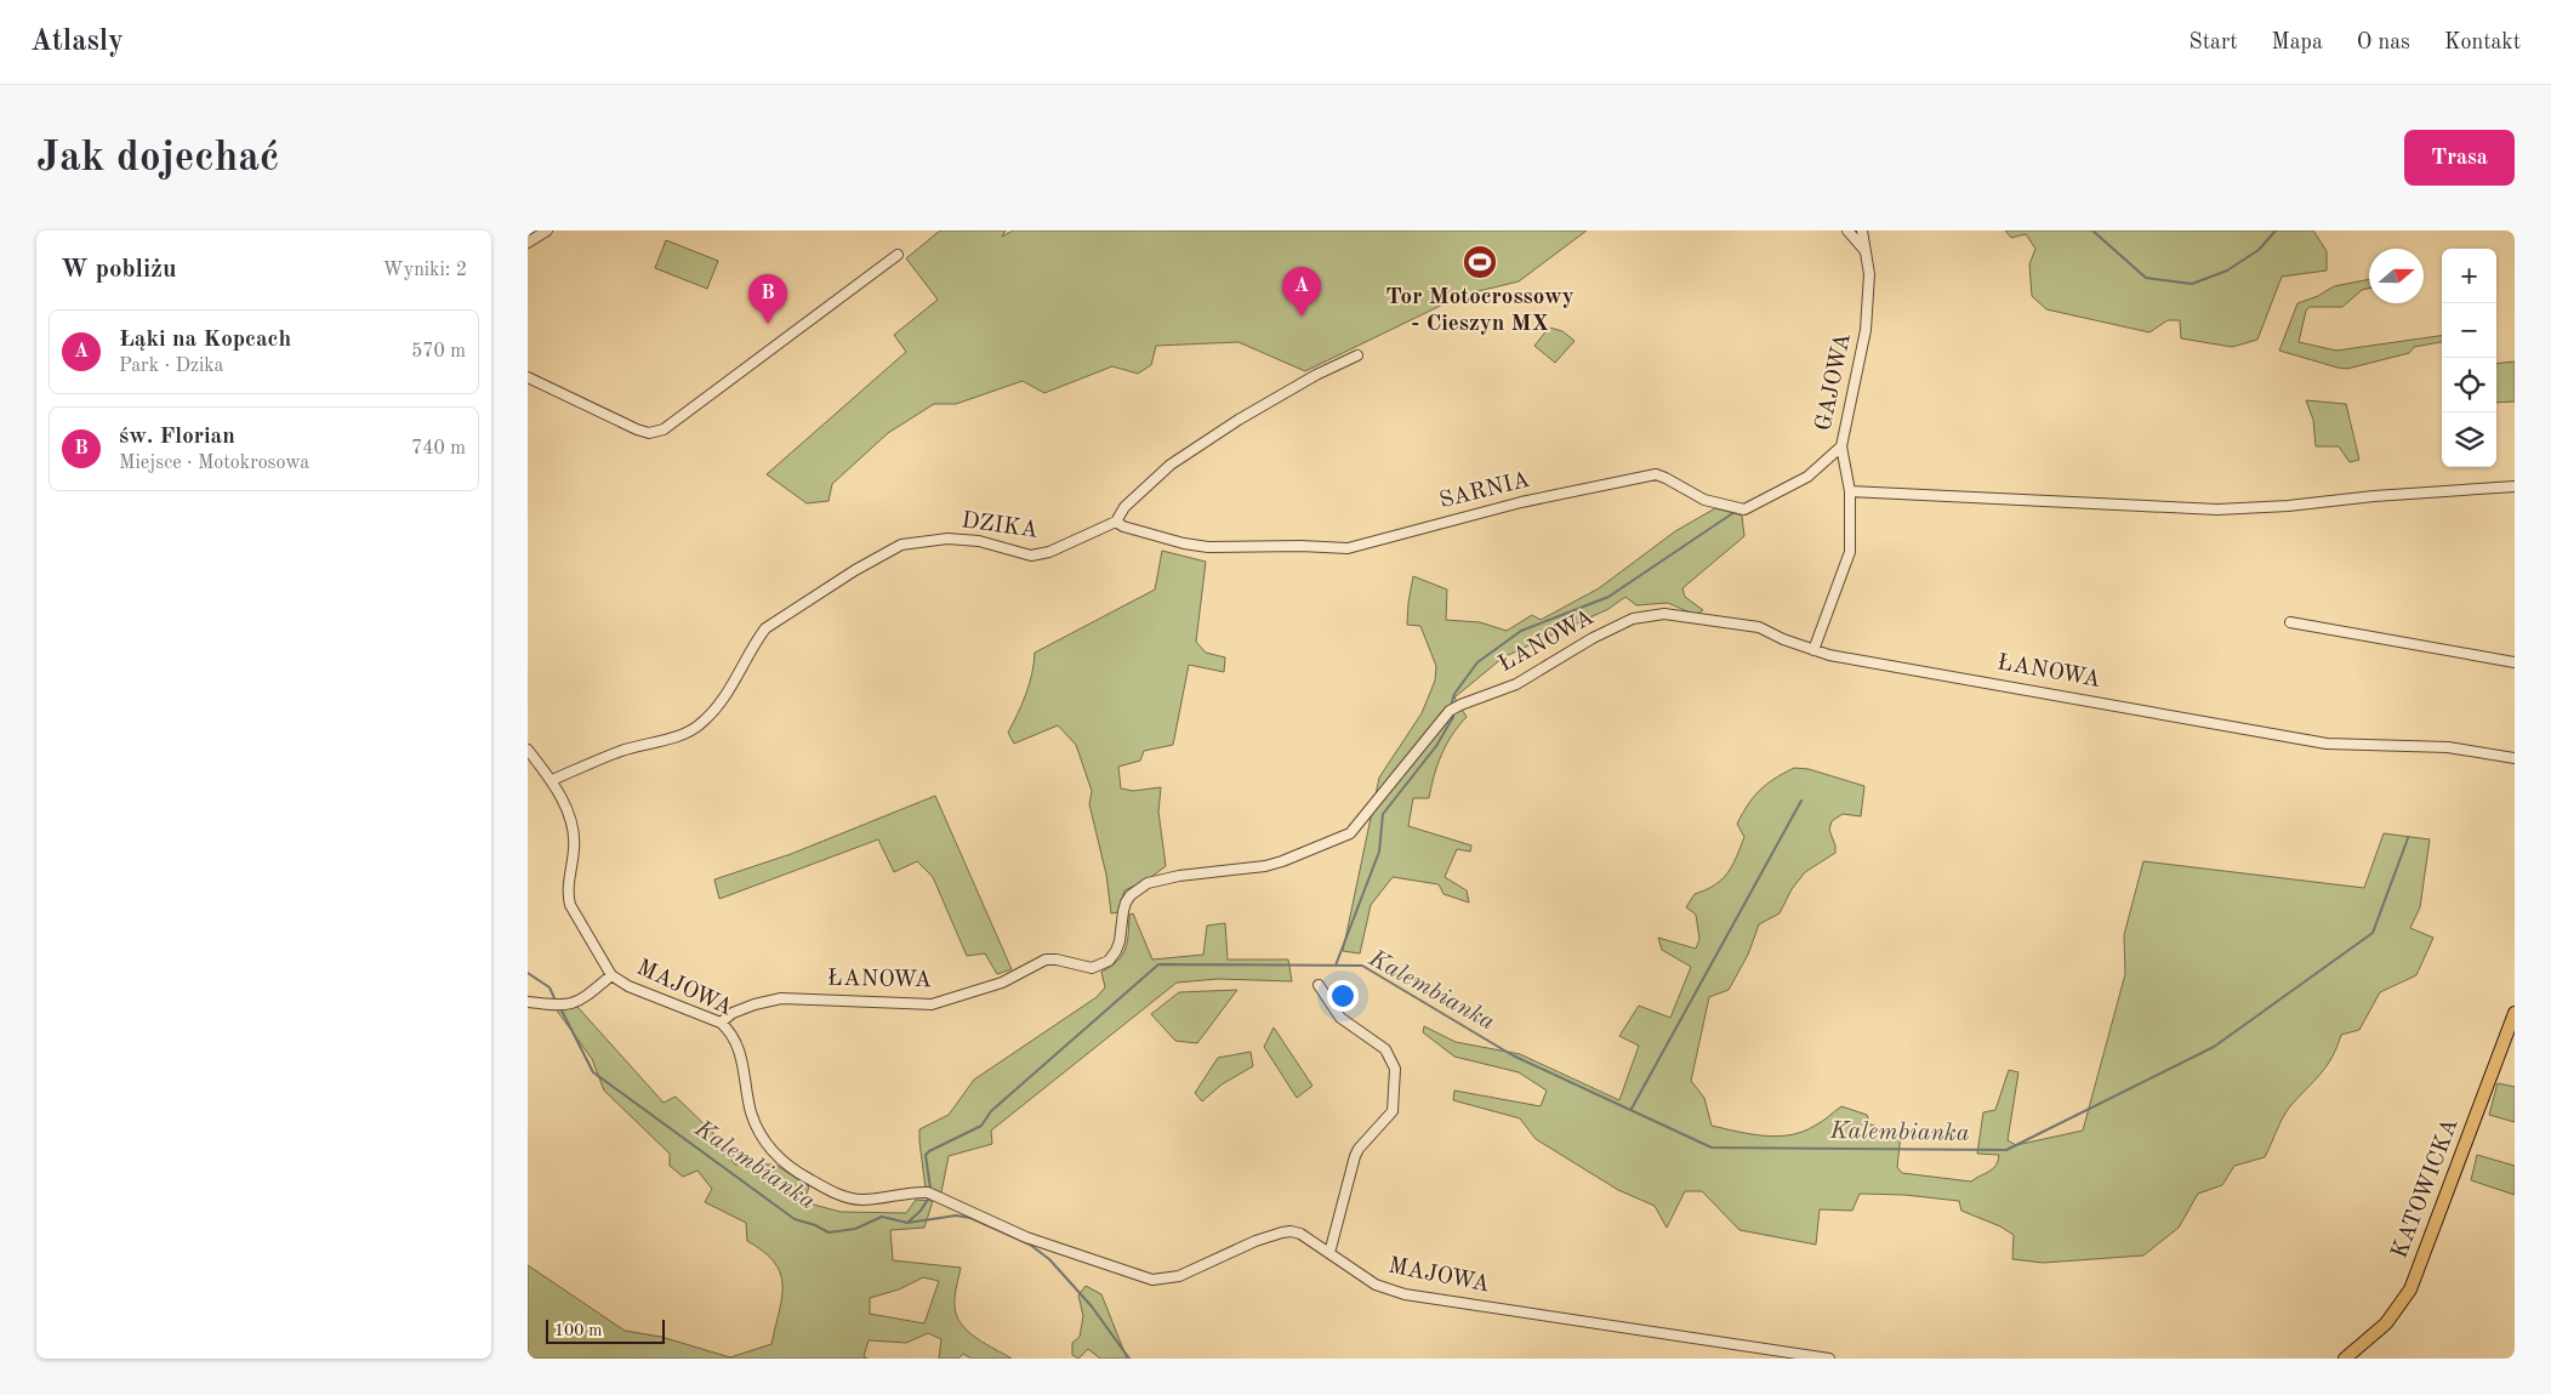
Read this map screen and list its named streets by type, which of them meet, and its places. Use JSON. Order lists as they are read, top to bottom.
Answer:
{
  "streets": {
    "main road": ["KATOWICKA"],
    "street": [
      "GAJOWA",
      "SARNIA",
      "DZIKA",
      "ŁANOWA",
      "MAJOWA"
    ]
  },
  "crossings": [
    ["GAJOWA", "SARNIA"],
    ["GAJOWA", "ŁANOWA"],
    ["SARNIA", "DZIKA"],
    ["DZIKA", "MAJOWA"],
    ["ŁANOWA", "MAJOWA"]
  ],
  "water": ["Kalembianka"],
  "places": {
    "sports": ["Tor Motocrossowy - Cieszyn MX"]
  },
  "scale_bar": "100 m",
  "north": "right",
  "page": {
    "header": "Atlasly",
    "nav": [
      "Start",
      "Mapa",
      "O nas",
      "Kontakt"
    ],
    "buttons": "Trasa",
    "title": "Jak dojechać",
    "heading": ["W pobliżu", "Wyniki: 2"],
    "map_buttons": ["+", "−"],
    "pins": ["A", "B"],
    "list": [
      {
        "mark": "A",
        "name": "Łąki na Kopcach",
        "note": "Park · Dzika",
        "value": "570 m"
      },
      {
        "mark": "B",
        "name": "św. Florian",
        "note": "Miejsce · Motokrosowa",
        "value": "740 m"
      }
    ],
    "scale": "100 m"
  }
}
